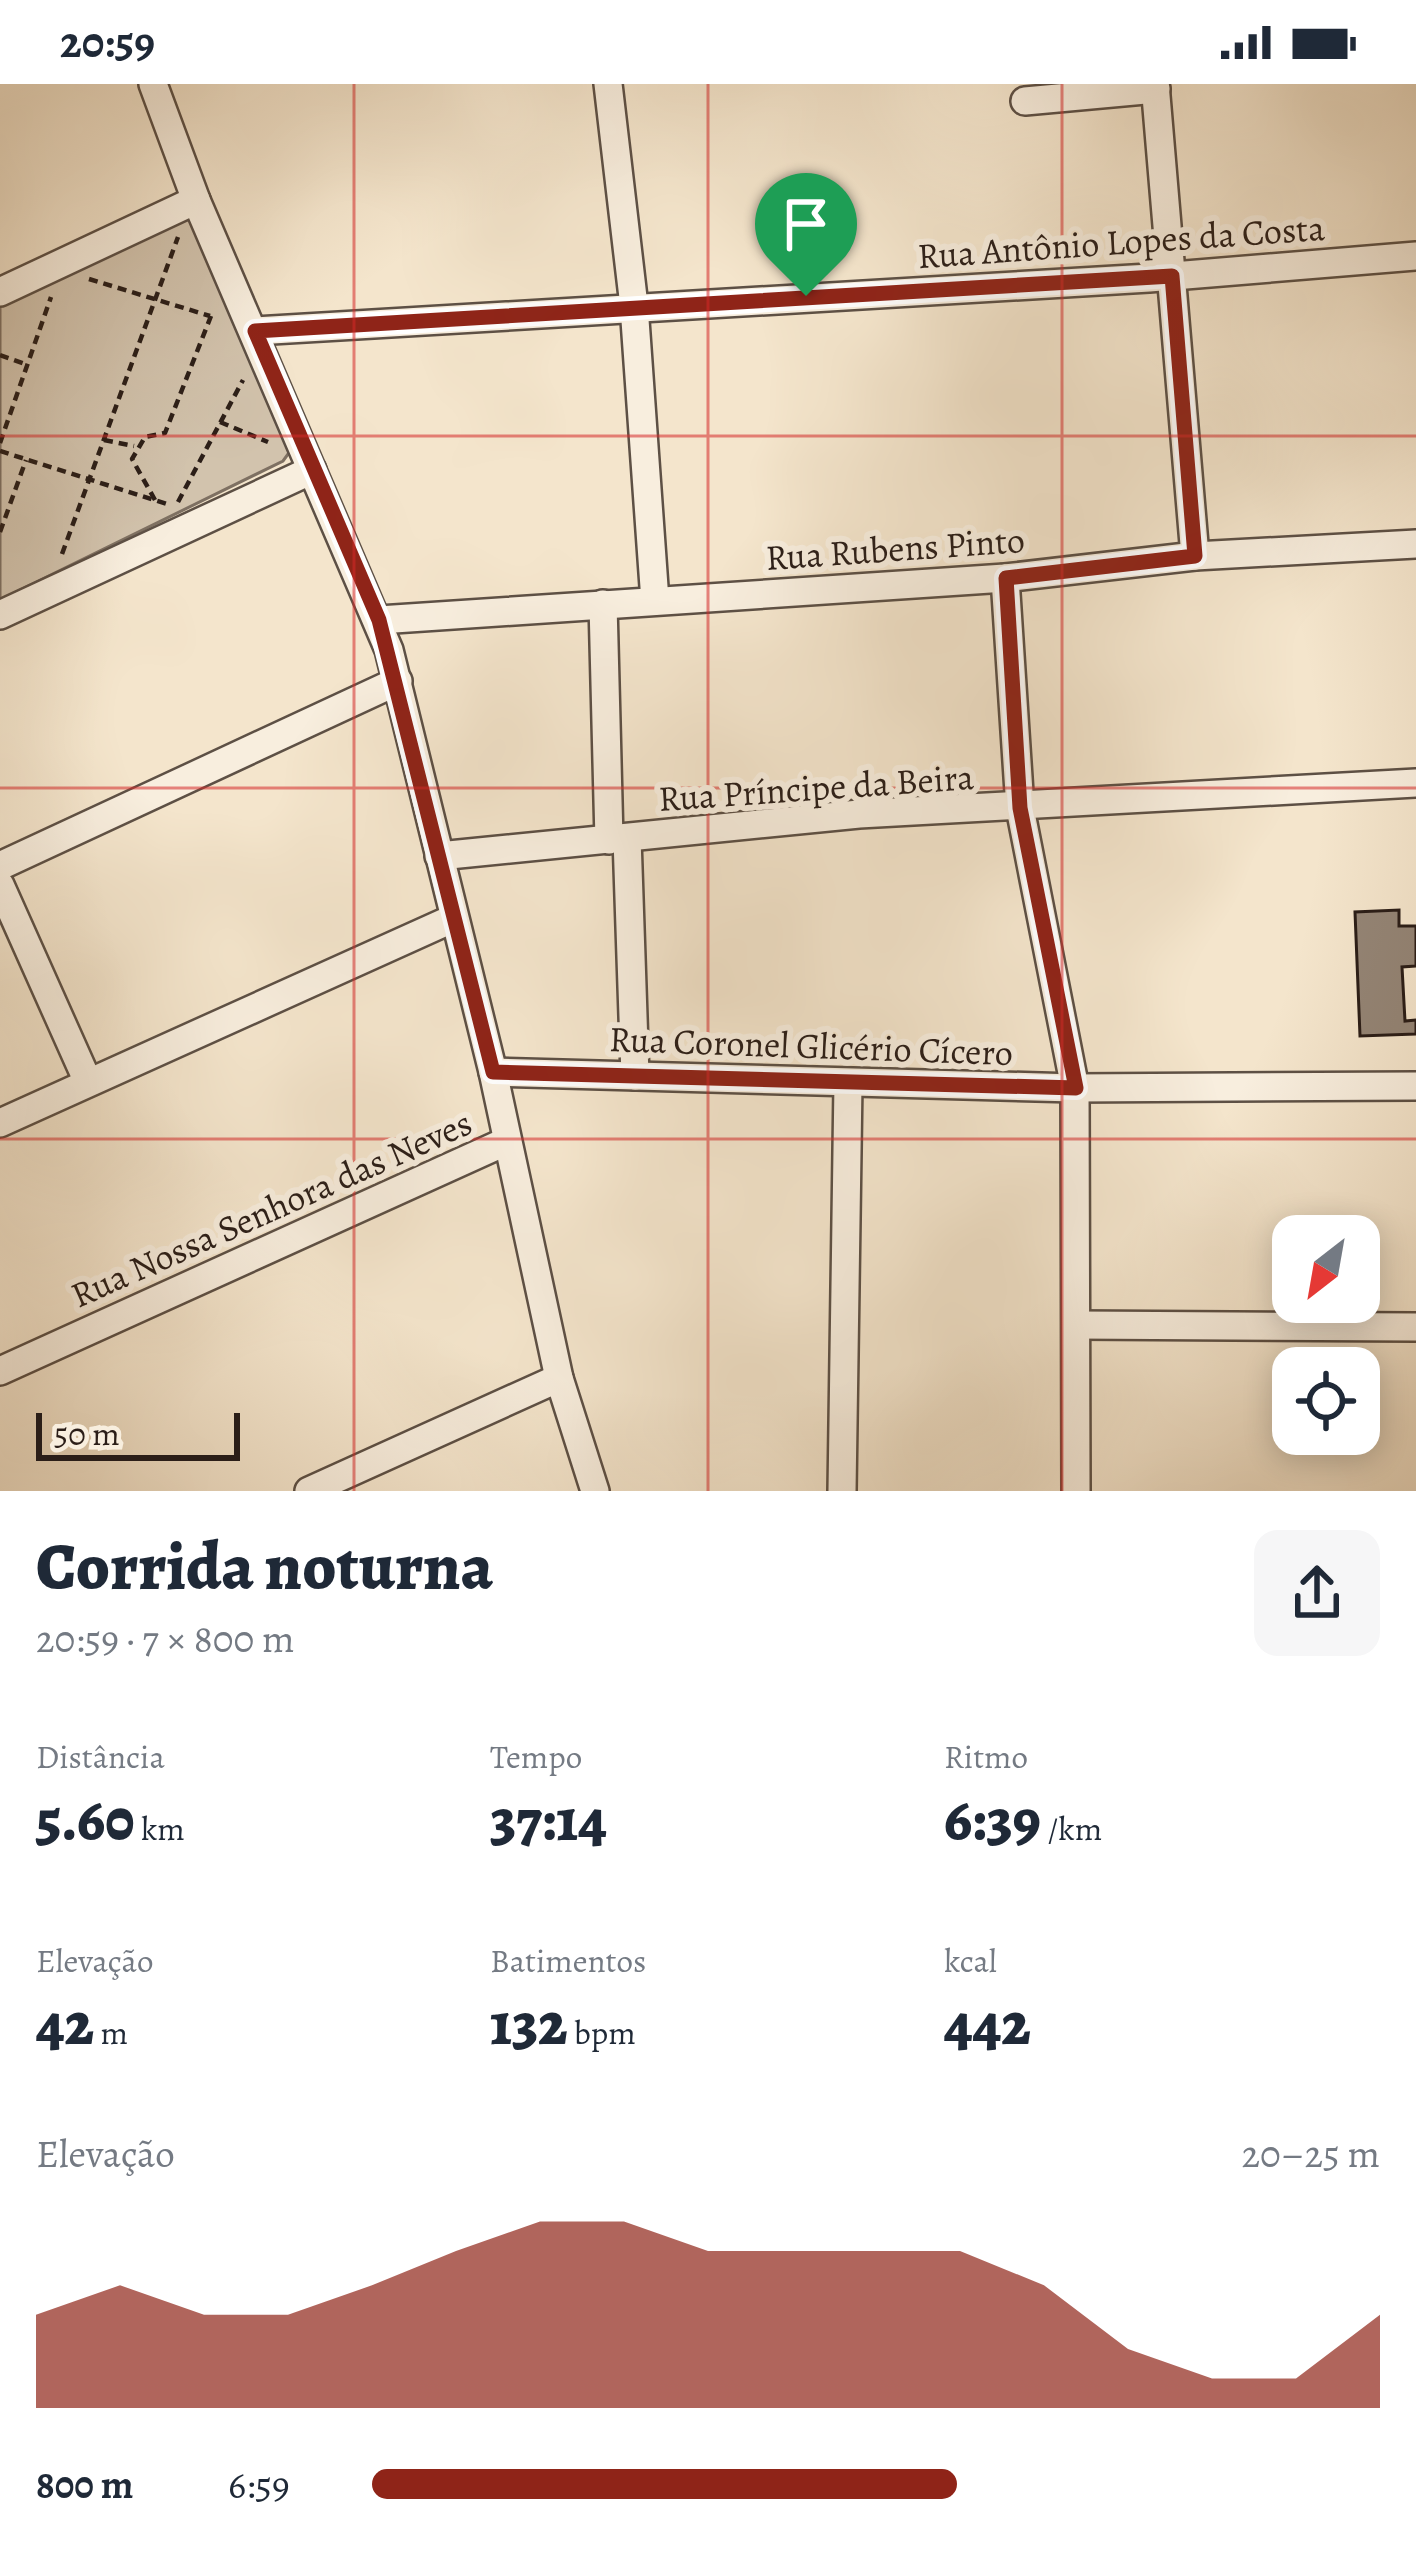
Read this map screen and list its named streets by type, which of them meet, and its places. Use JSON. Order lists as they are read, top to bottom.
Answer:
{
  "streets": {
    "street": [
      "Rua Antônio Lopes da Costa",
      "Rua Rubens Pinto",
      "Rua Príncipe da Beira",
      "Rua Coronel Glicério Cícero",
      "Rua Nossa Senhora das Neves"
    ]
  },
  "scale_bar": "50 m",
  "north": "bottom left",
  "page": {
    "status": "20:59",
    "scale": "50 m",
    "heading": ["Corrida noturna", "20:59 · 7 × 800 m"],
    "stats": [
      ["Distância", "5.60 km"],
      ["Tempo", "37:14"],
      ["Ritmo", "6:39 /km"],
      ["Elevação", "42 m"],
      ["Batimentos", "132 bpm"],
      ["kcal", "442"]
    ],
    "chart": ["Elevação", "20–25 m"],
    "list": [
      {
        "name": "800 m",
        "note": "6:59"
      }
    ]
  }
}
